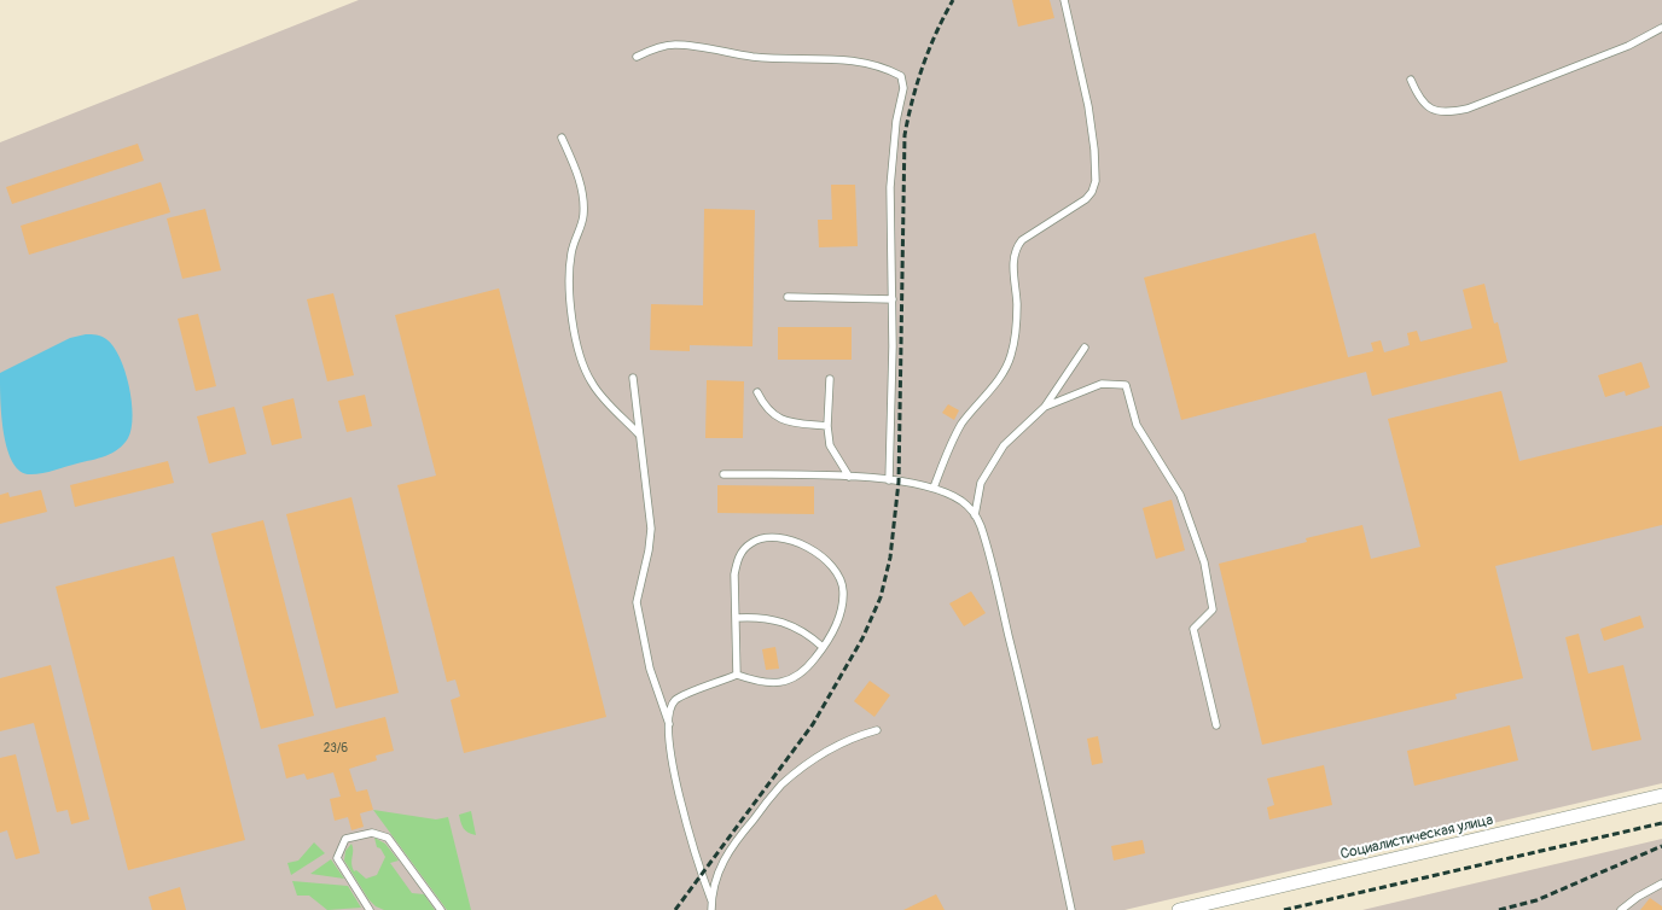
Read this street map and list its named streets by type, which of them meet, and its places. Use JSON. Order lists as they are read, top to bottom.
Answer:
{
  "streets": {
    "street": ["Социалистическая улица"]
  },
  "house_numbers": ["23/6"]
}
